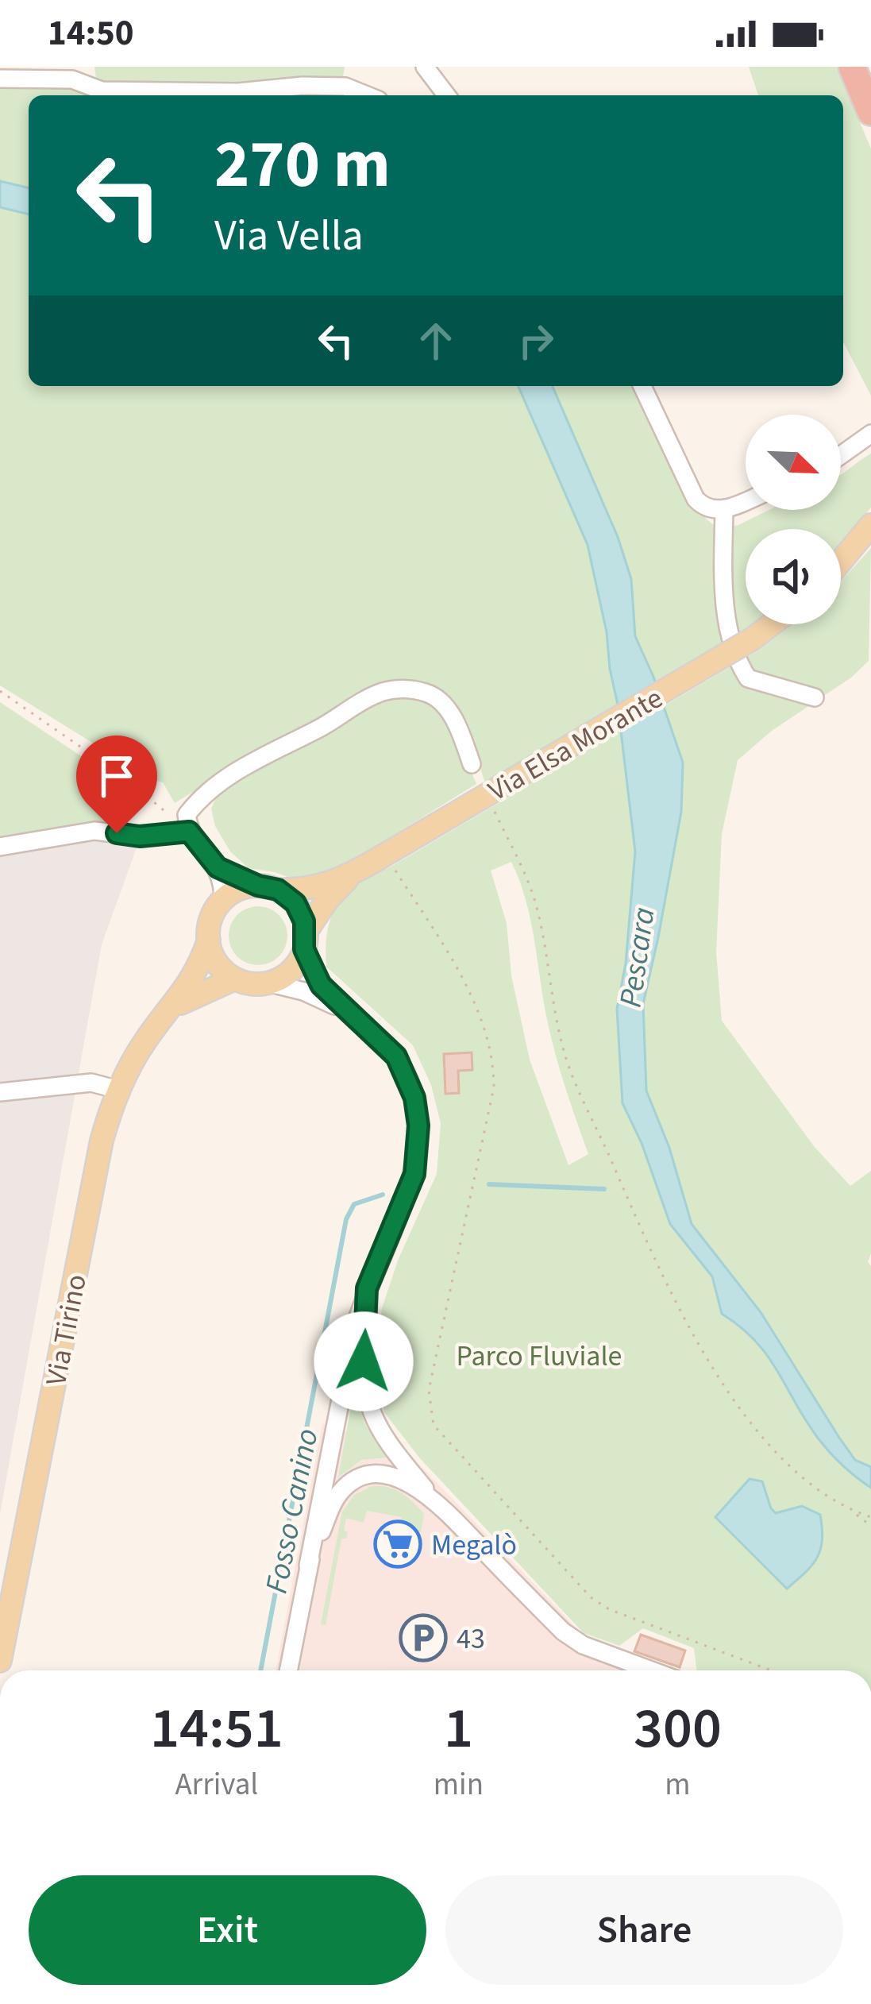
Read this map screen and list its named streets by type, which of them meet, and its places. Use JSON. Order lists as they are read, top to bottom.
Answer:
{
  "streets": {
    "main road": ["Via Elsa Morante", "Via Tirino"]
  },
  "crossings": [
    ["Via Elsa Morante", "Via Tirino"]
  ],
  "water": ["Pescara", "Fosso Canino"],
  "parks": ["Parco Fluviale"],
  "places": {
    "supermarket": ["Megalò"],
    "parking": ["43"]
  },
  "north": "bottom right",
  "page": {
    "status": "14:50",
    "turn": ["270 m", "Via Vella"],
    "eta": [
      "14:51",
      "Arrival",
      "1",
      "min",
      "300",
      "m"
    ],
    "buttons": ["Exit", "Share"]
  }
}
